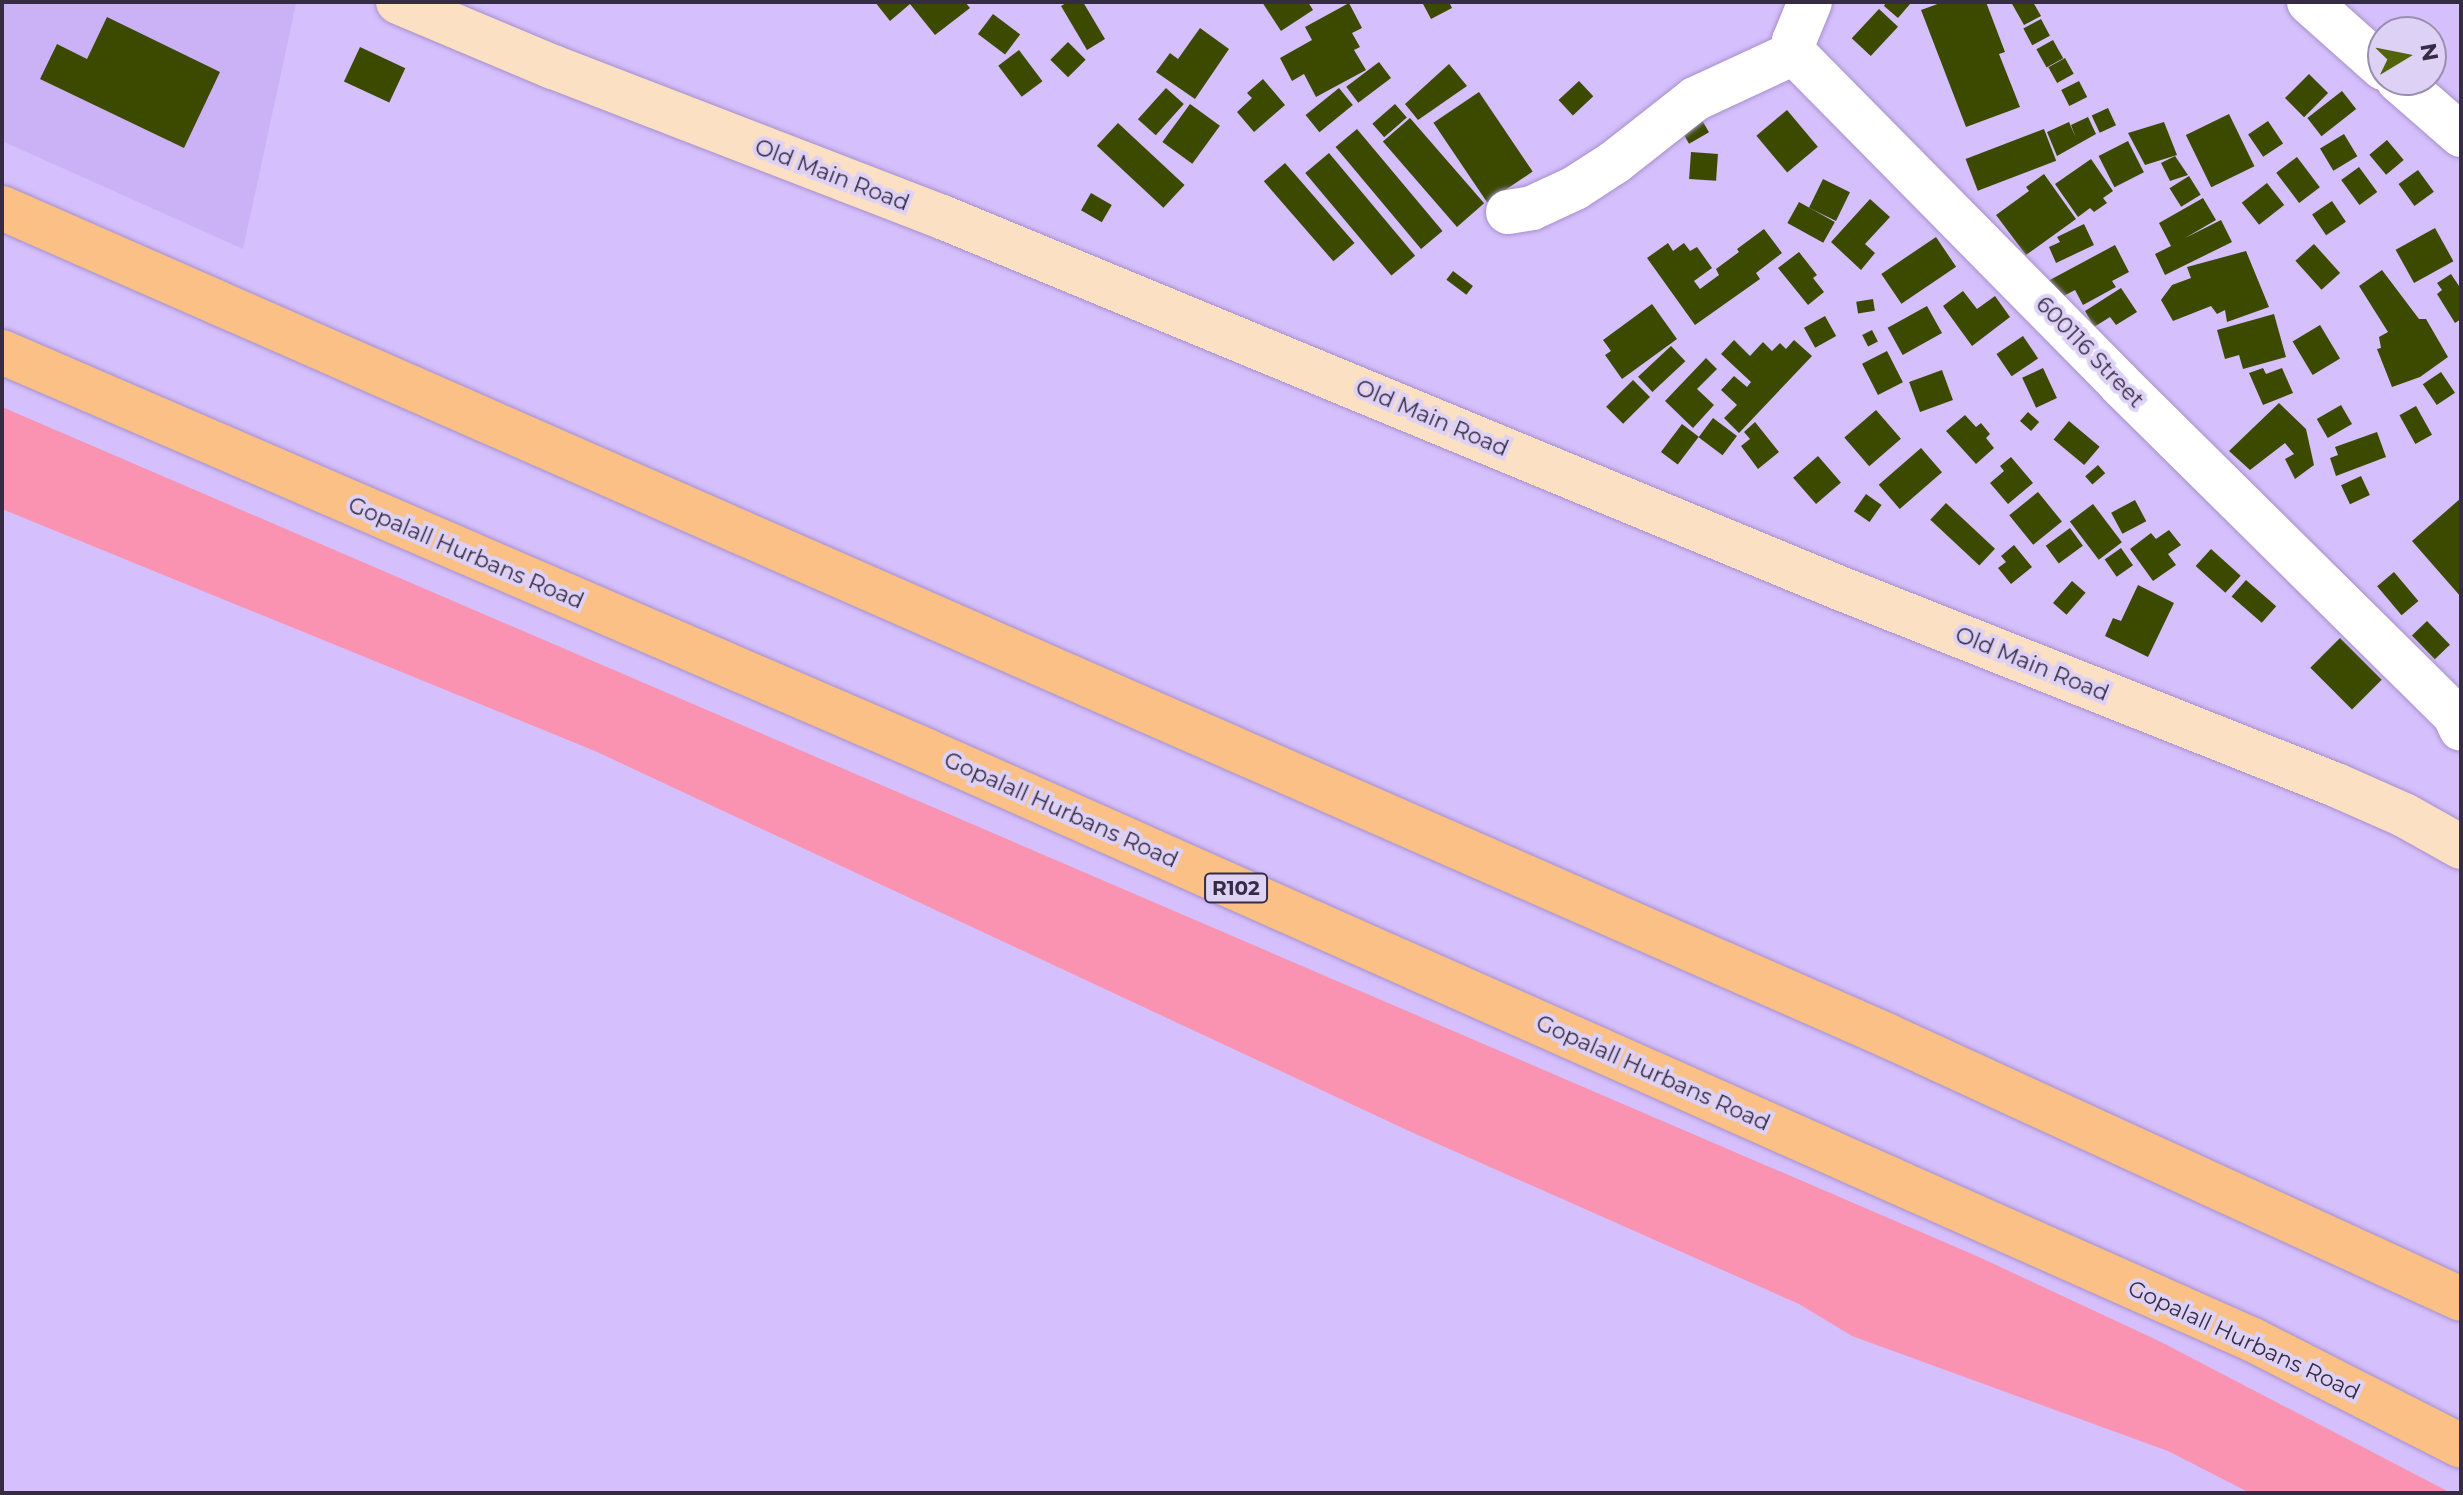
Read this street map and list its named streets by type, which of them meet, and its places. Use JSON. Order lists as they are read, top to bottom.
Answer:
{
  "streets": {
    "main road": ["Gopalall Hurbans Road", "R102"],
    "street": ["Old Main Road", "600116 Street"]
  },
  "north": "right"
}
